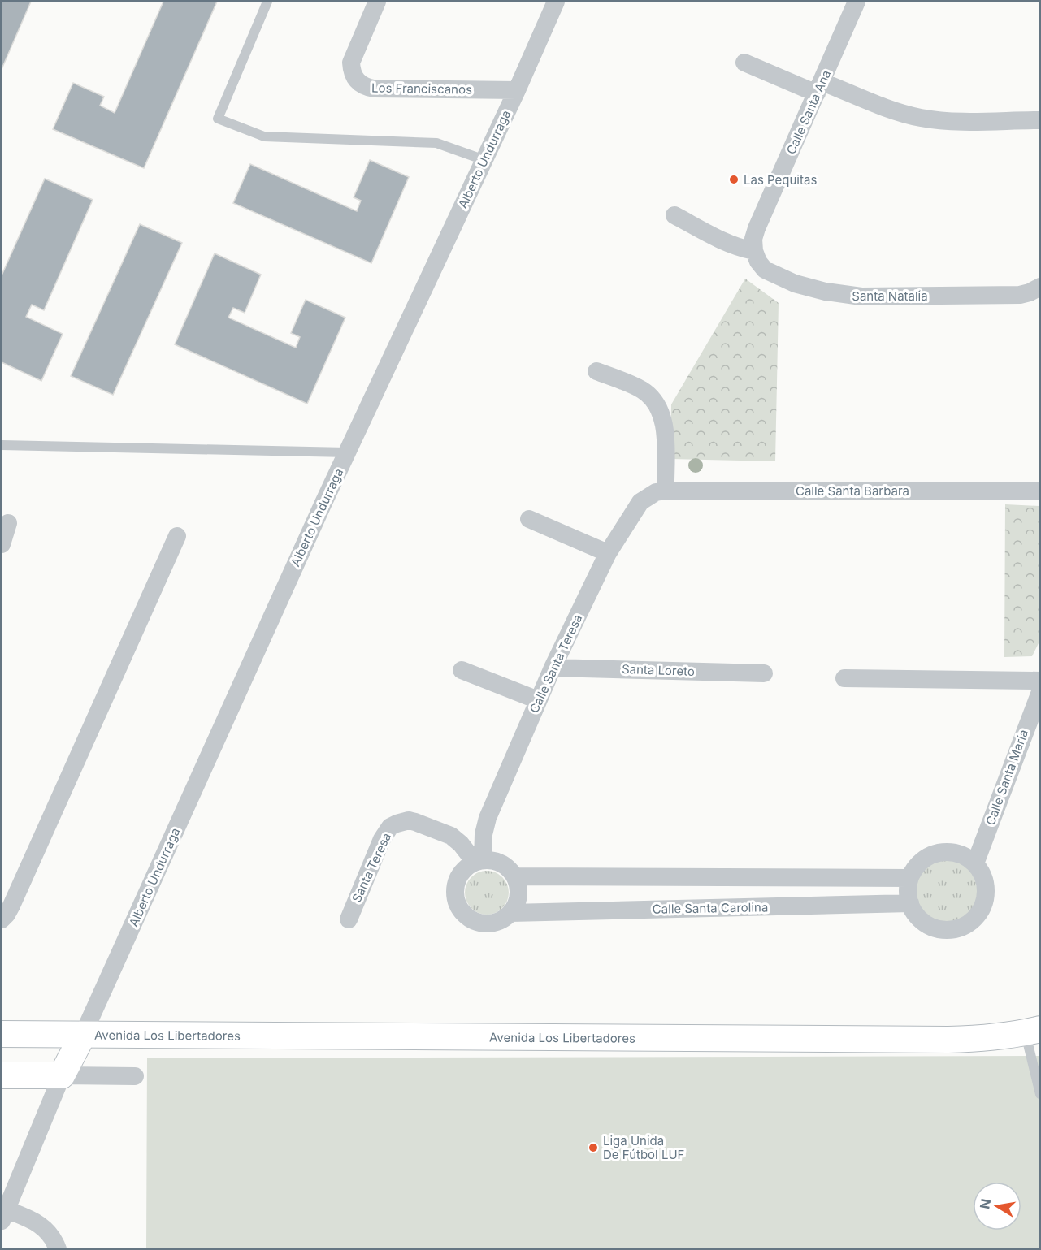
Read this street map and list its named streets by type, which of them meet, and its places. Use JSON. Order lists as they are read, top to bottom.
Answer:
{
  "streets": {
    "street": [
      "Los Franciscanos",
      "Calle Santa Ana",
      "Alberto Undurraga",
      "Santa Natalia",
      "Calle Santa Barbara",
      "Calle Santa Teresa",
      "Santa Loreto",
      "Calle Santa María",
      "Santa Teresa",
      "Calle Santa Carolina",
      "Avenida Los Libertadores"
    ]
  },
  "crossings": [
    ["Los Franciscanos", "Alberto Undurraga"],
    ["Calle Santa Ana", "Santa Natalia"],
    ["Alberto Undurraga", "Avenida Los Libertadores"],
    ["Calle Santa Barbara", "Calle Santa Teresa"],
    ["Calle Santa Teresa", "Santa Loreto"],
    ["Calle Santa Teresa", "Santa Teresa"],
    ["Calle Santa Teresa", "Calle Santa Carolina"],
    ["Calle Santa María", "Calle Santa Carolina"],
    ["Santa Teresa", "Calle Santa Carolina"]
  ],
  "places": ["Las Pequitas", "Liga Unida De Fútbol LUF"],
  "north": "left"
}
